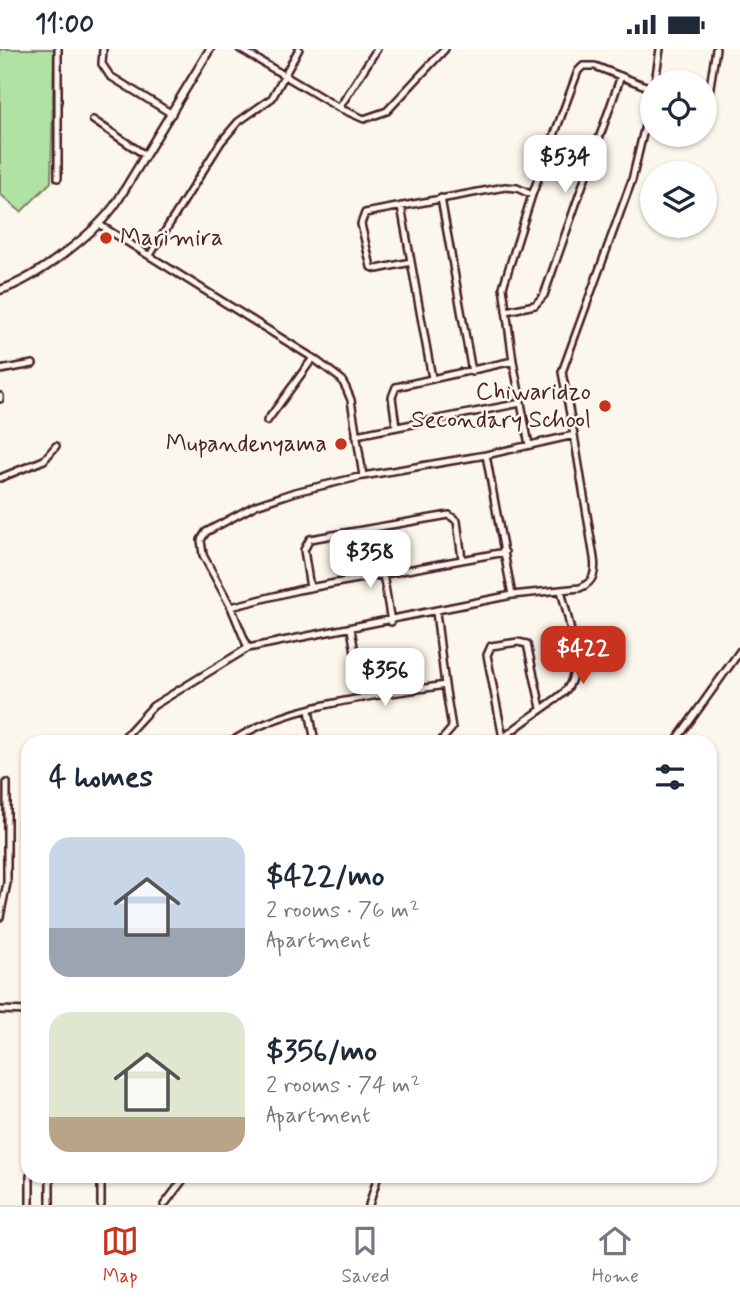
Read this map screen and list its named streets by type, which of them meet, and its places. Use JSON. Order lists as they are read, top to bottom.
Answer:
{
  "places": ["Marimira", "Chiwaridzo Secondary School", "Mupandenyama"],
  "page": {
    "status": "11:00",
    "price": [
      "$534",
      "$358",
      "$422",
      "$356"
    ],
    "heading": "4 homes",
    "list": [
      {
        "name": "$422/mo",
        "note": "2 rooms · 76 m² · Apartment"
      },
      {
        "name": "$356/mo",
        "note": "2 rooms · 74 m² · Apartment"
      }
    ],
    "tabs": ["Map", "Saved", "Home"]
  }
}
